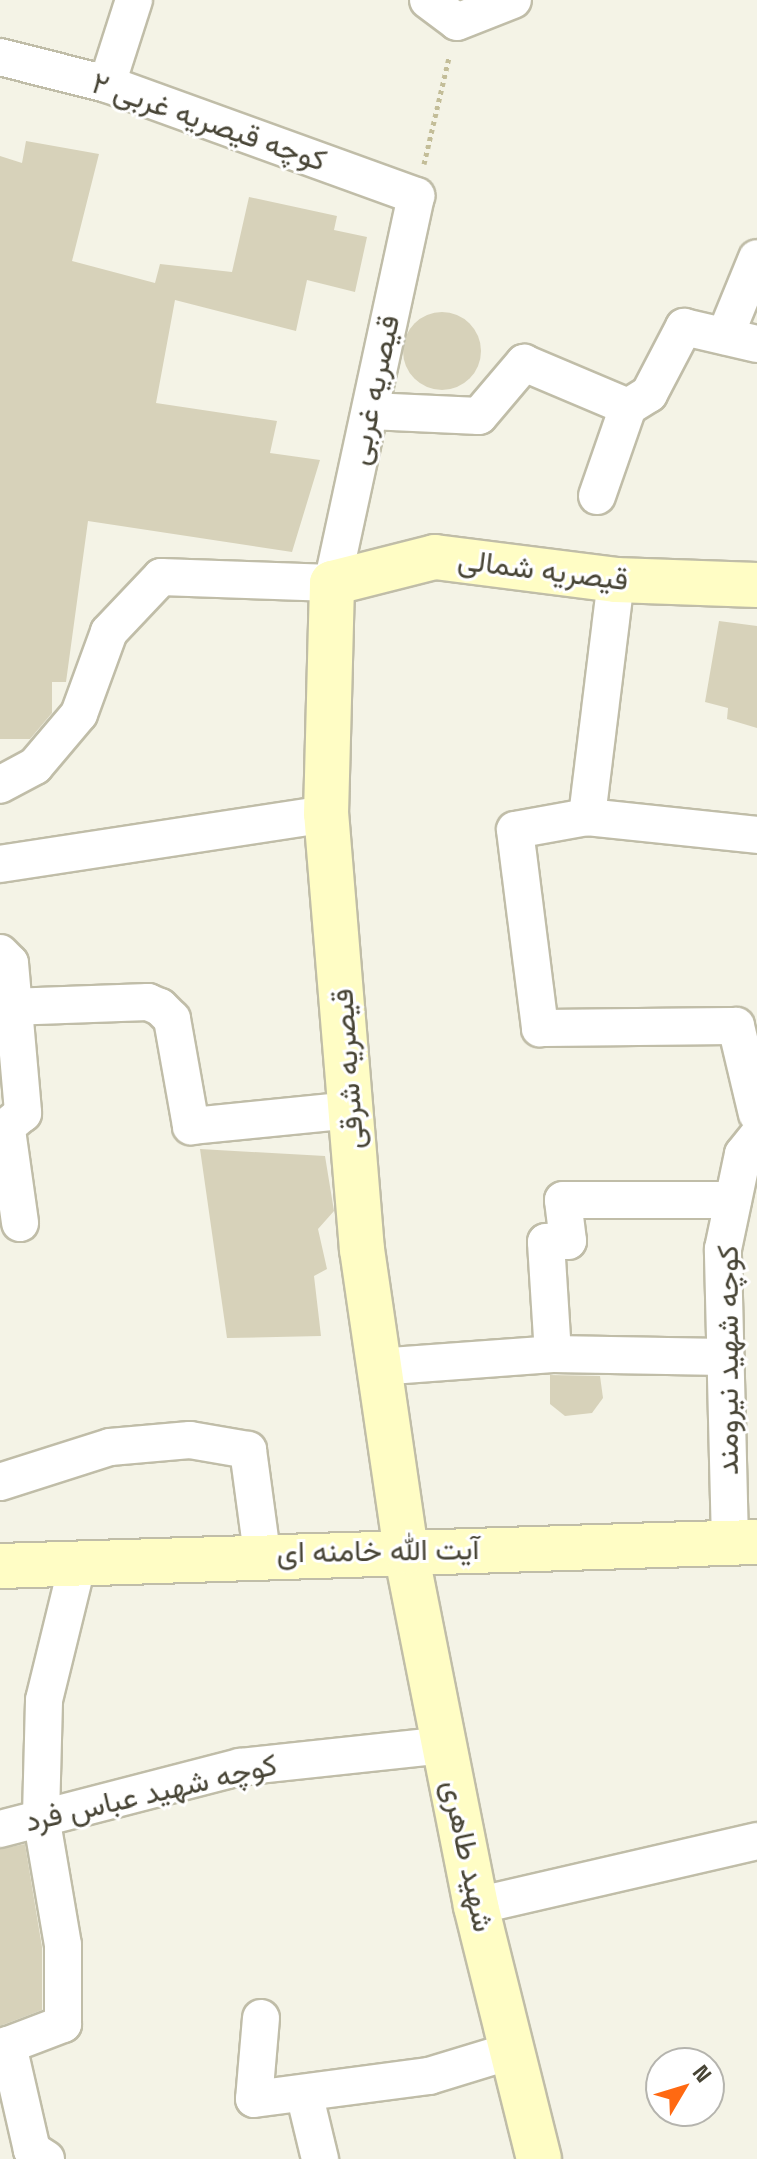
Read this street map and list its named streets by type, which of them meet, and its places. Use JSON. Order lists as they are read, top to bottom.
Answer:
{
  "streets": {
    "main road": [
      "قیصریه شمالی",
      "قیصریه شرقی",
      "آیت الله خامنه ای",
      "شهید طاهری"
    ],
    "street": [
      "کوچه قیصریه غربی ۲",
      "قیصریه غربی",
      "کوچه شهید نیرومند",
      "کوچه شهید عباس فرد"
    ]
  },
  "crossings": [
    ["کوچه قیصریه غربی ۲", "قیصریه غربی"],
    ["قیصریه غربی", "قیصریه شمالی"],
    ["قیصریه غربی", "قیصریه شرقی"],
    ["قیصریه شمالی", "قیصریه شرقی"],
    ["قیصریه شرقی", "آیت الله خامنه ای"],
    ["قیصریه شرقی", "شهید طاهری"],
    ["کوچه شهید نیرومند", "آیت الله خامنه ای"],
    ["آیت الله خامنه ای", "شهید طاهری"],
    ["کوچه شهید عباس فرد", "شهید طاهری"]
  ],
  "north": "top right"
}
